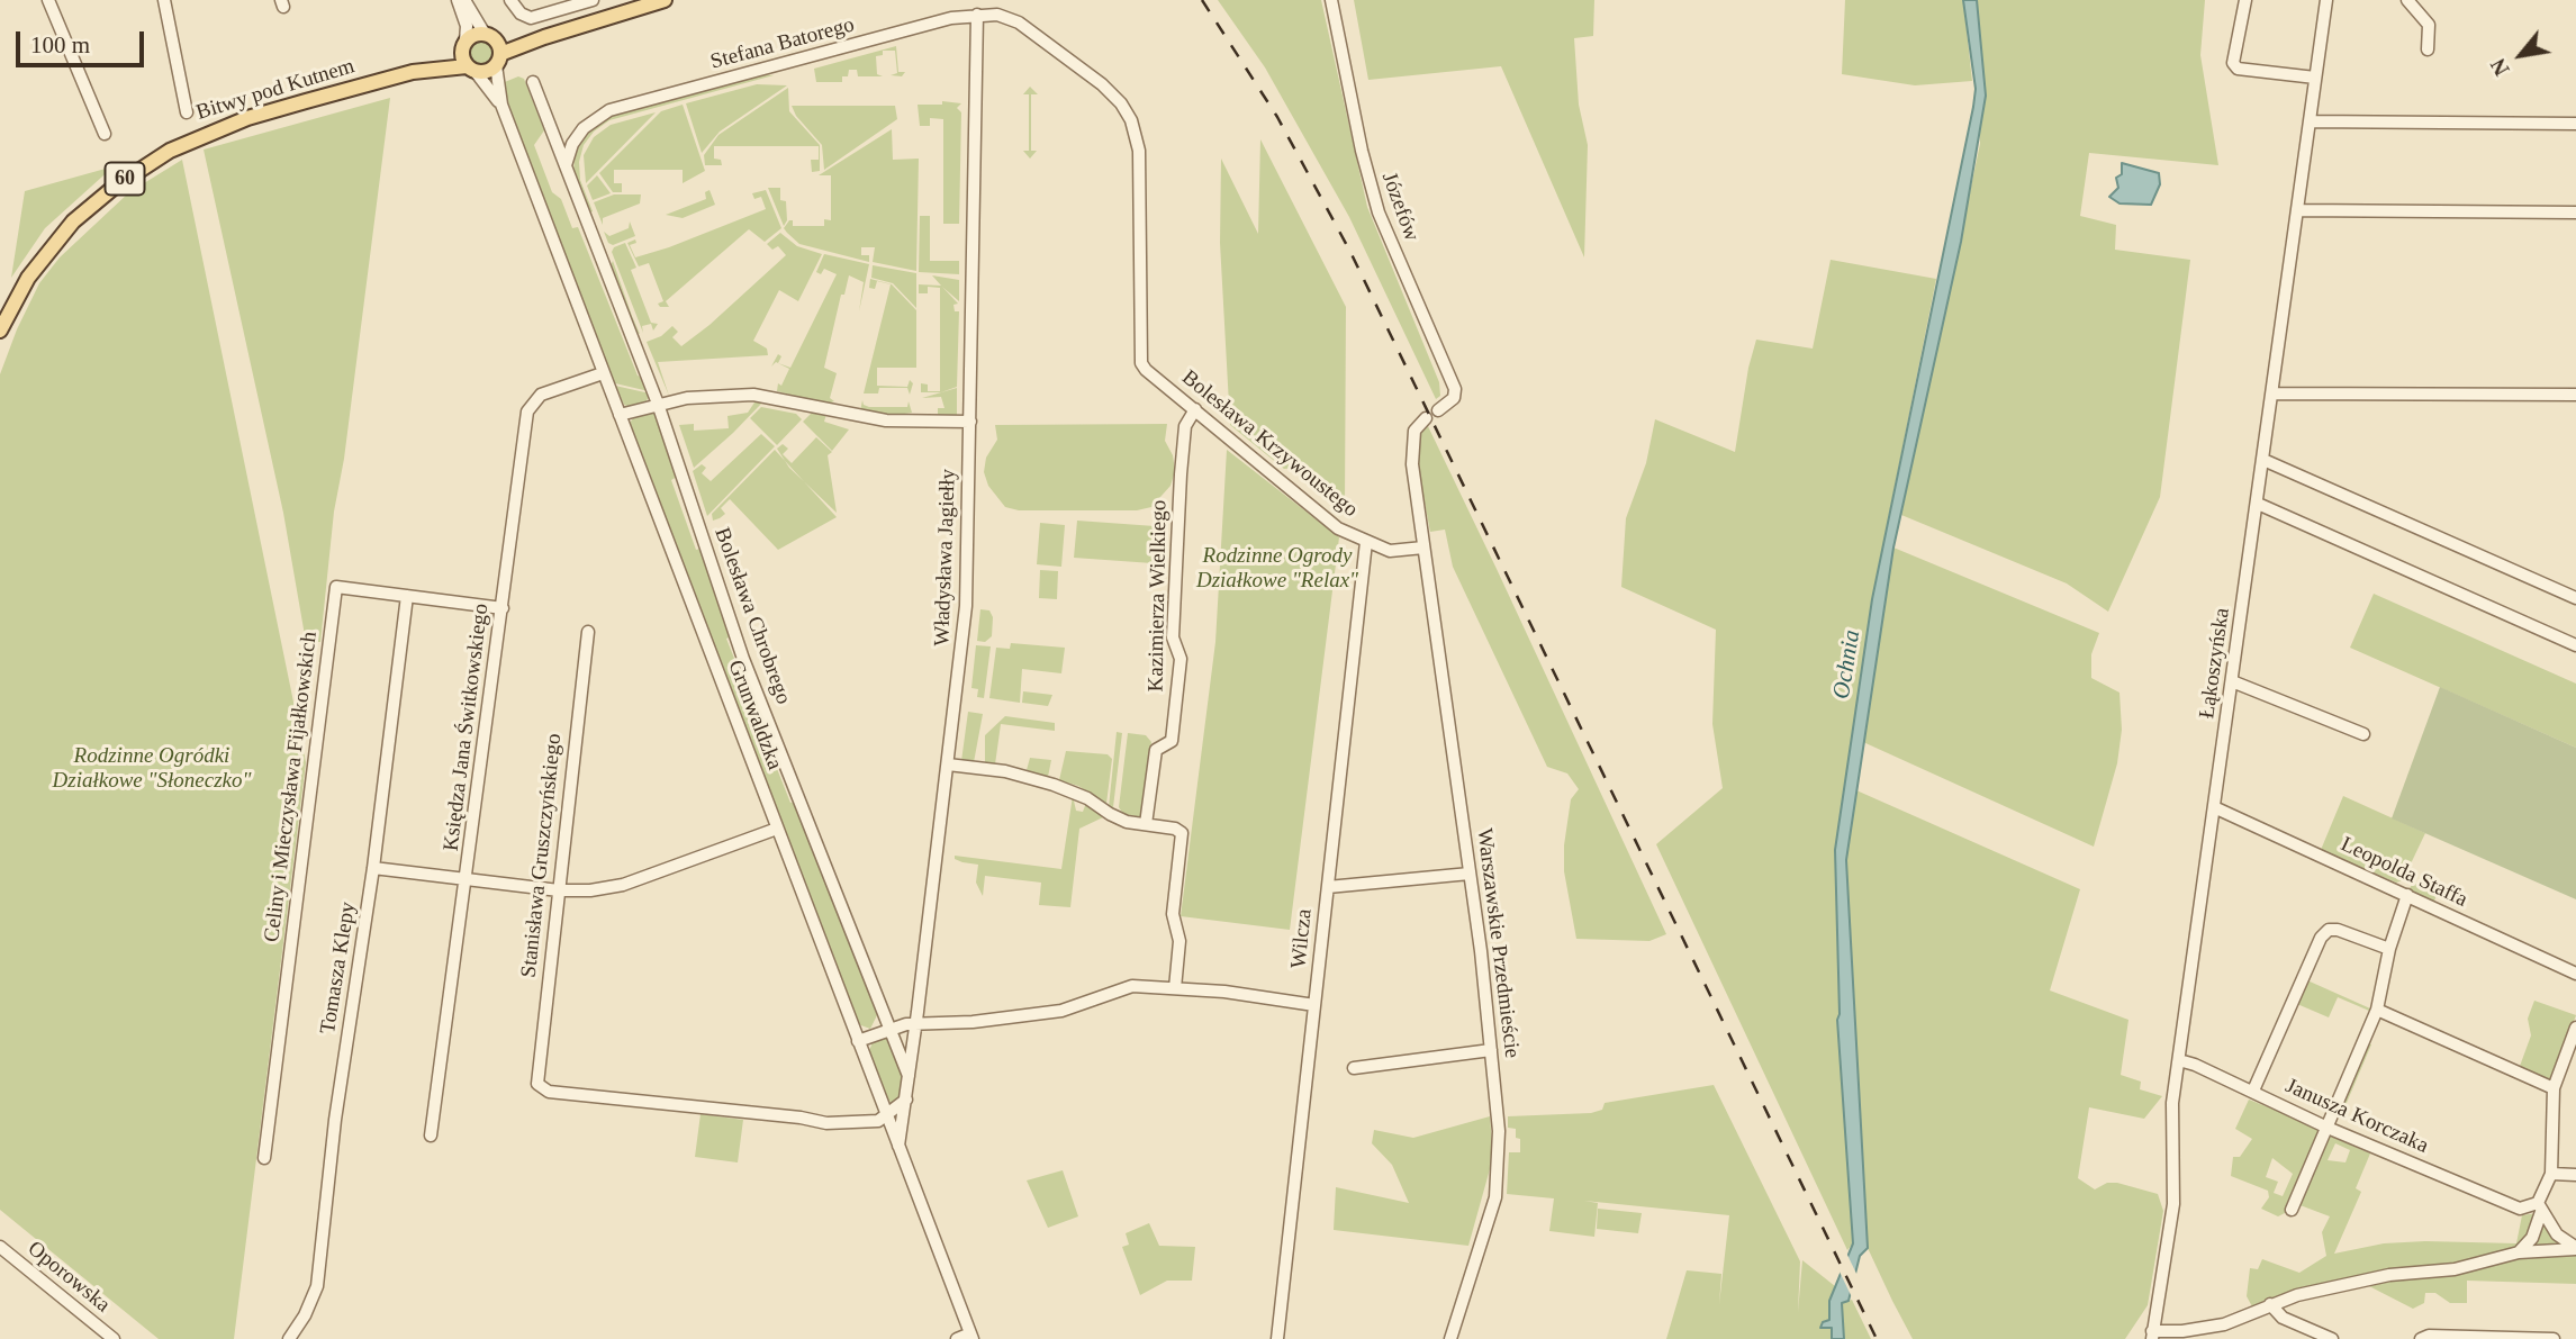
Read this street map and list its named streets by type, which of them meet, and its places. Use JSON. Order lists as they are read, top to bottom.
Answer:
{
  "streets": {
    "main road": ["Bitwy pod Kutnem", "60"],
    "street": [
      "Stefana Batorego",
      "Józefów",
      "Bolesława Krzywoustego",
      "Władysława Jagiełły",
      "Kazimierza Wielkiego",
      "Bolesława Chrobrego",
      "Łąkoszyńska",
      "Grunwaldzka",
      "Księdza Jana Świtkowskiego",
      "Celiny i Mieczysława Fijałkowskich",
      "Stanisława Gruszczyńskiego",
      "Leopolda Staffa",
      "Wilcza",
      "Warszawskie Przedmieście",
      "Tomasza Klepy",
      "Janusza Korczaka",
      "Oporowska"
    ]
  },
  "crossings": [
    ["Stefana Batorego", "Bolesława Krzywoustego"],
    ["Stefana Batorego", "Władysława Jagiełły"],
    ["Stefana Batorego", "Bolesława Chrobrego"],
    ["Bitwy pod Kutnem", "60"],
    ["Bitwy pod Kutnem", "Grunwaldzka"],
    ["60", "Grunwaldzka"],
    ["Bolesława Krzywoustego", "Kazimierza Wielkiego"],
    ["Bolesława Krzywoustego", "Wilcza"],
    ["Bolesława Krzywoustego", "Warszawskie Przedmieście"],
    ["Władysława Jagiełły", "Bolesława Chrobrego"],
    ["Władysława Jagiełły", "Grunwaldzka"],
    ["Łąkoszyńska", "Leopolda Staffa"],
    ["Łąkoszyńska", "Janusza Korczaka"],
    ["Grunwaldzka", "Księdza Jana Świtkowskiego"],
    ["Grunwaldzka", "Stanisława Gruszczyńskiego"],
    ["Księdza Jana Świtkowskiego", "Celiny i Mieczysława Fijałkowskich"],
    ["Celiny i Mieczysława Fijałkowskich", "Tomasza Klepy"]
  ],
  "water": ["Ochnia"],
  "parks": ["Rodzinne Ogrody Działkowe \"Relax\"", "Rodzinne Ogródki Działkowe \"Słoneczko\""],
  "scale_bar": "100 m",
  "north": "bottom left"
}
